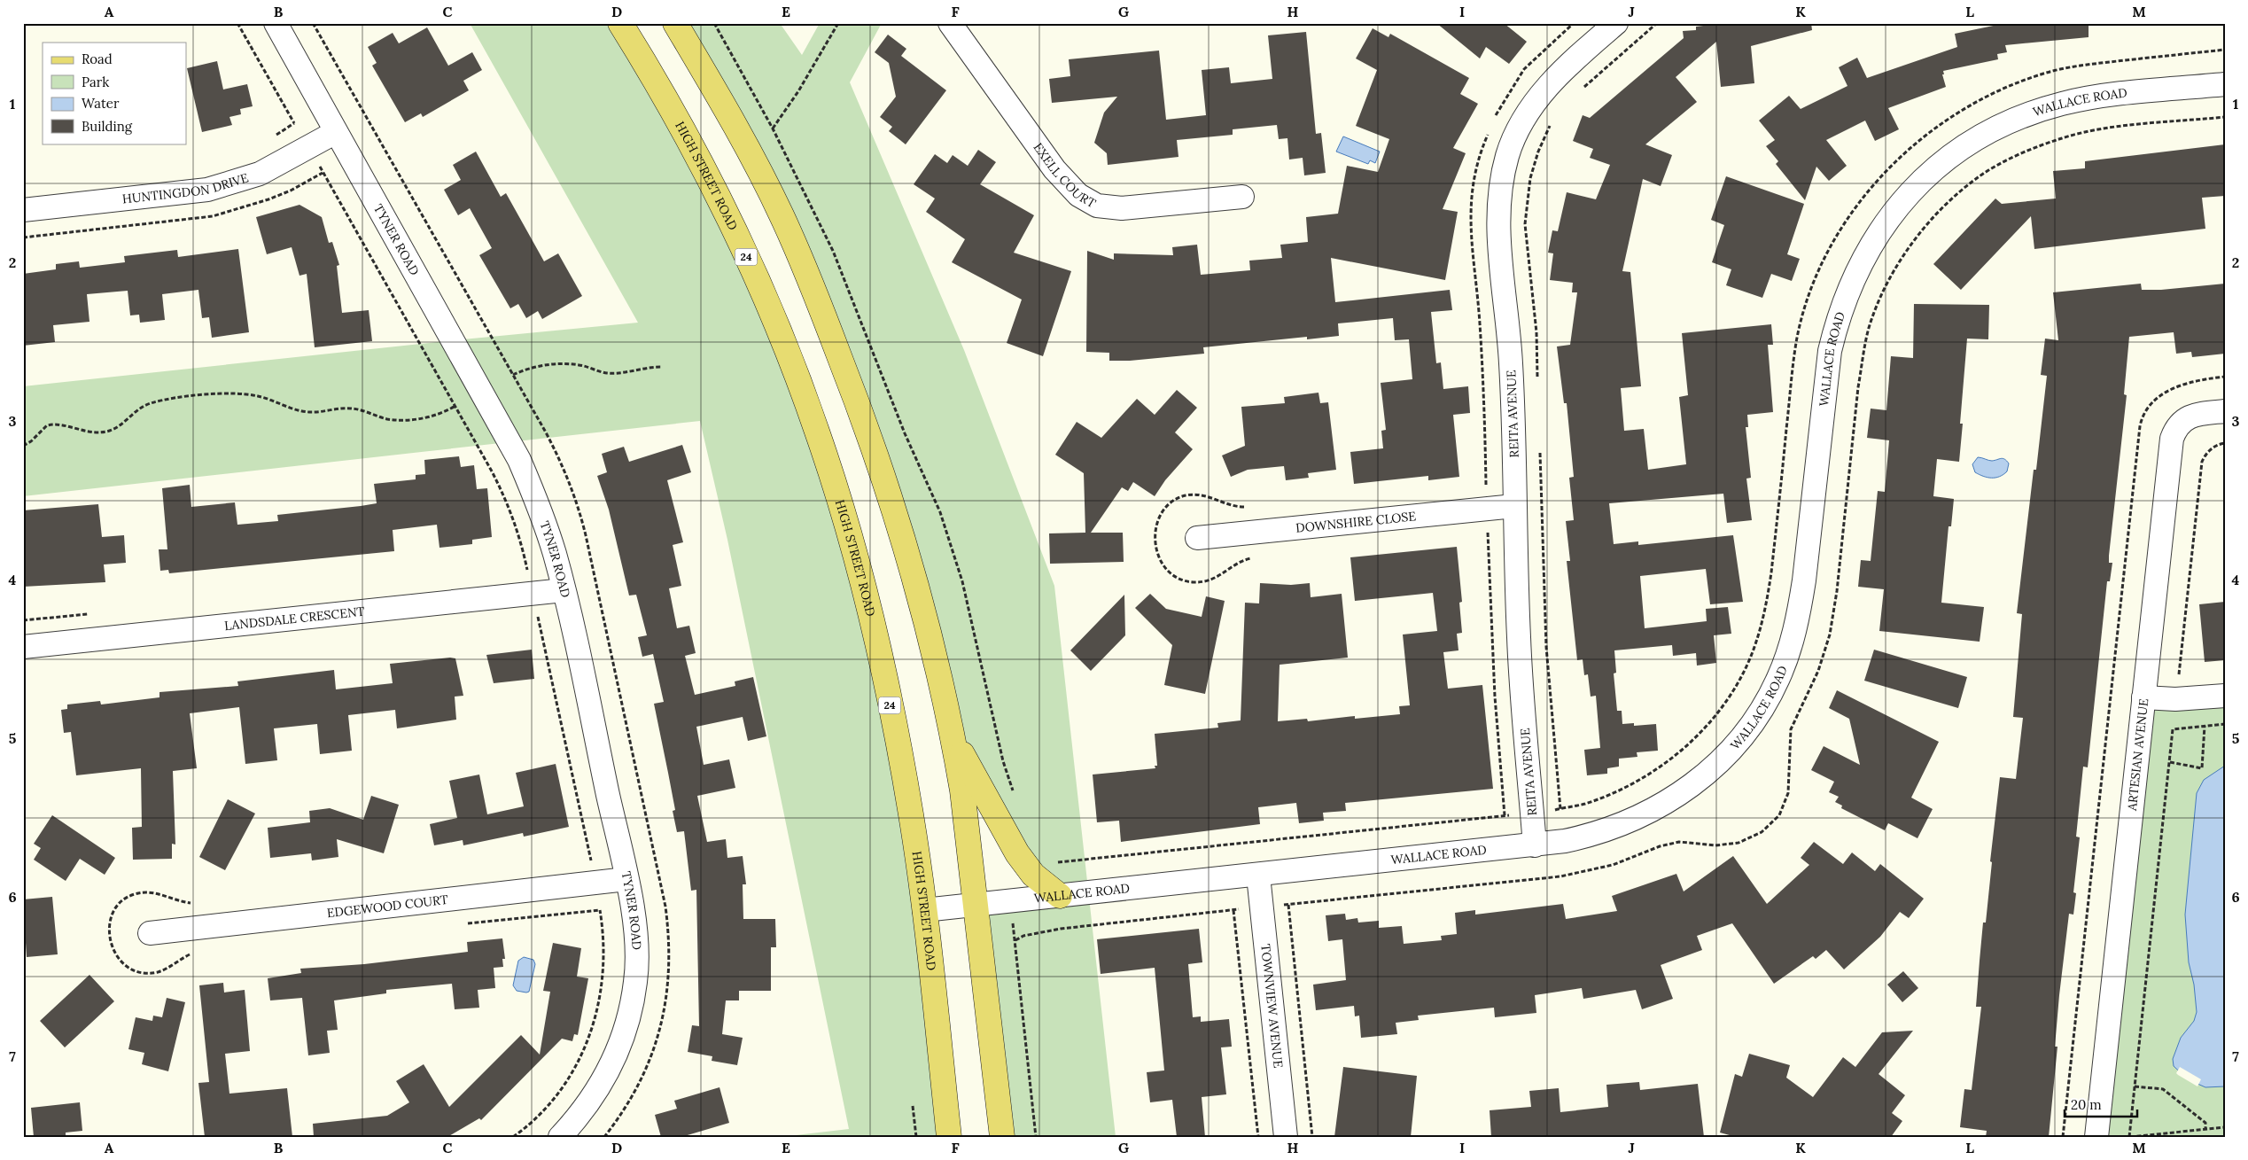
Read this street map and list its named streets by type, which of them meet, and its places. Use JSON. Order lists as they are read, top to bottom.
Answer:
{
  "streets": {
    "main road": ["HIGH STREET ROAD", "24"],
    "street": [
      "WALLACE ROAD",
      "EXELL COURT",
      "HUNTINGDON DRIVE",
      "TYNER ROAD",
      "REITA AVENUE",
      "DOWNSHIRE CLOSE",
      "LANDSDALE CRESCENT",
      "ARTESIAN AVENUE",
      "EDGEWOOD COURT",
      "TOWNVIEW AVENUE"
    ]
  },
  "crossings": [
    ["WALLACE ROAD", "HIGH STREET ROAD"],
    ["WALLACE ROAD", "REITA AVENUE"],
    ["WALLACE ROAD", "TOWNVIEW AVENUE"],
    ["HUNTINGDON DRIVE", "TYNER ROAD"],
    ["TYNER ROAD", "LANDSDALE CRESCENT"],
    ["TYNER ROAD", "EDGEWOOD COURT"],
    ["REITA AVENUE", "DOWNSHIRE CLOSE"]
  ],
  "legend": [
    "Road",
    "Park",
    "Water",
    "Building"
  ],
  "scale_bar": "20 m",
  "grid": {
    "columns": [
      "A",
      "B",
      "C",
      "D",
      "E",
      "F",
      "G",
      "H",
      "I",
      "J",
      "K",
      "L",
      "M"
    ],
    "rows": [
      "1",
      "2",
      "3",
      "4",
      "5",
      "6",
      "7"
    ]
  }
}
